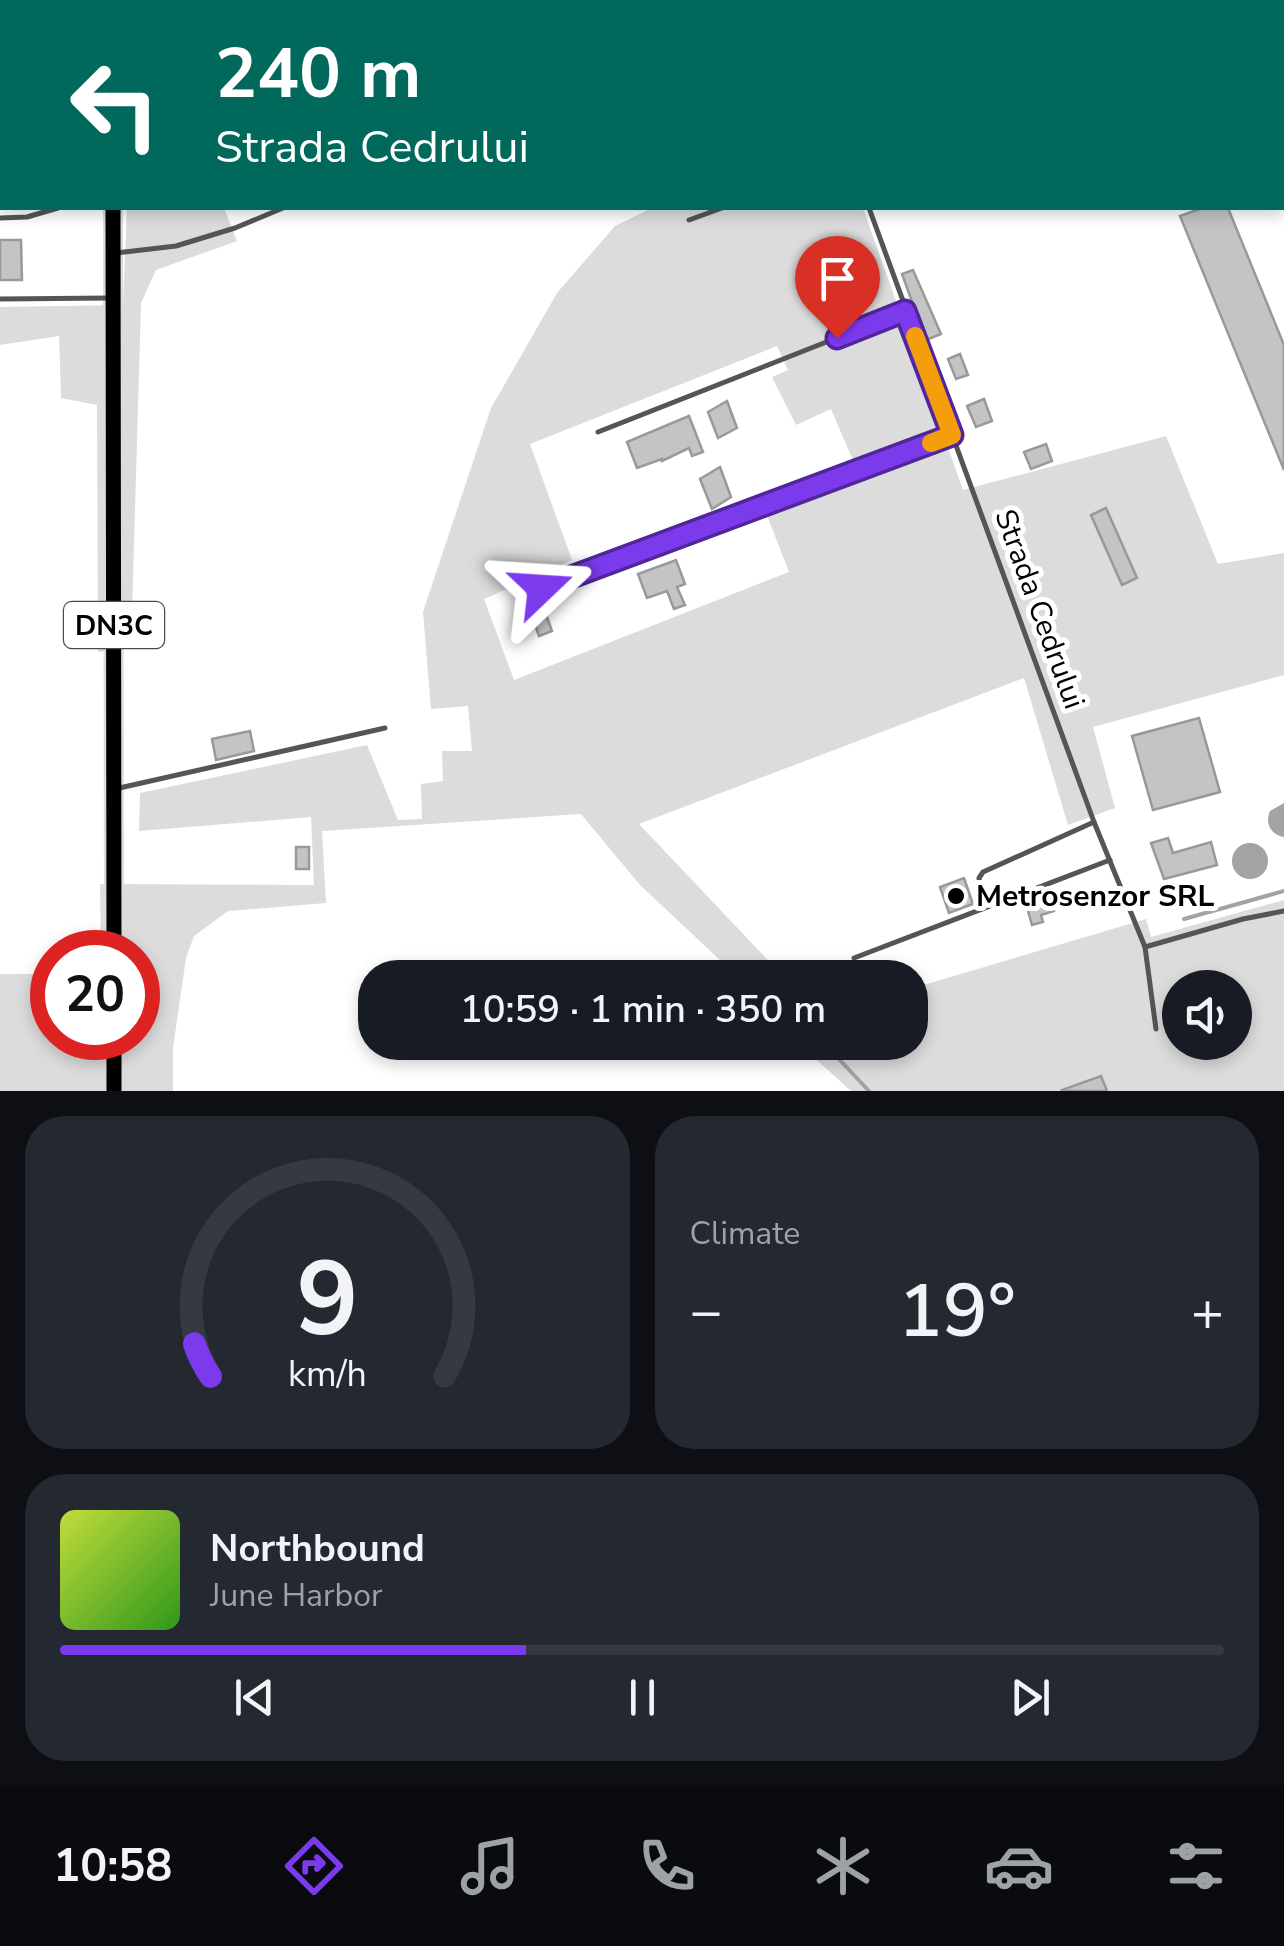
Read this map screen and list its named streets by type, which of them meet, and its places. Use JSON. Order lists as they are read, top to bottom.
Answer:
{
  "streets": {
    "main road": ["DN3C"],
    "lane": ["Strada Cedrului"]
  },
  "places": ["Metrosenzor SRL"],
  "page": {
    "turn": ["240 m", "Strada Cedrului"],
    "limit": "20",
    "trip": "10:59 · 1 min · 350 m",
    "tile": "Climate",
    "heat": ["−", "19°", "+"],
    "song": ["Northbound", "June Harbor"],
    "tabs": "10:58",
    "gauge": ["9", "km/h"]
  }
}
